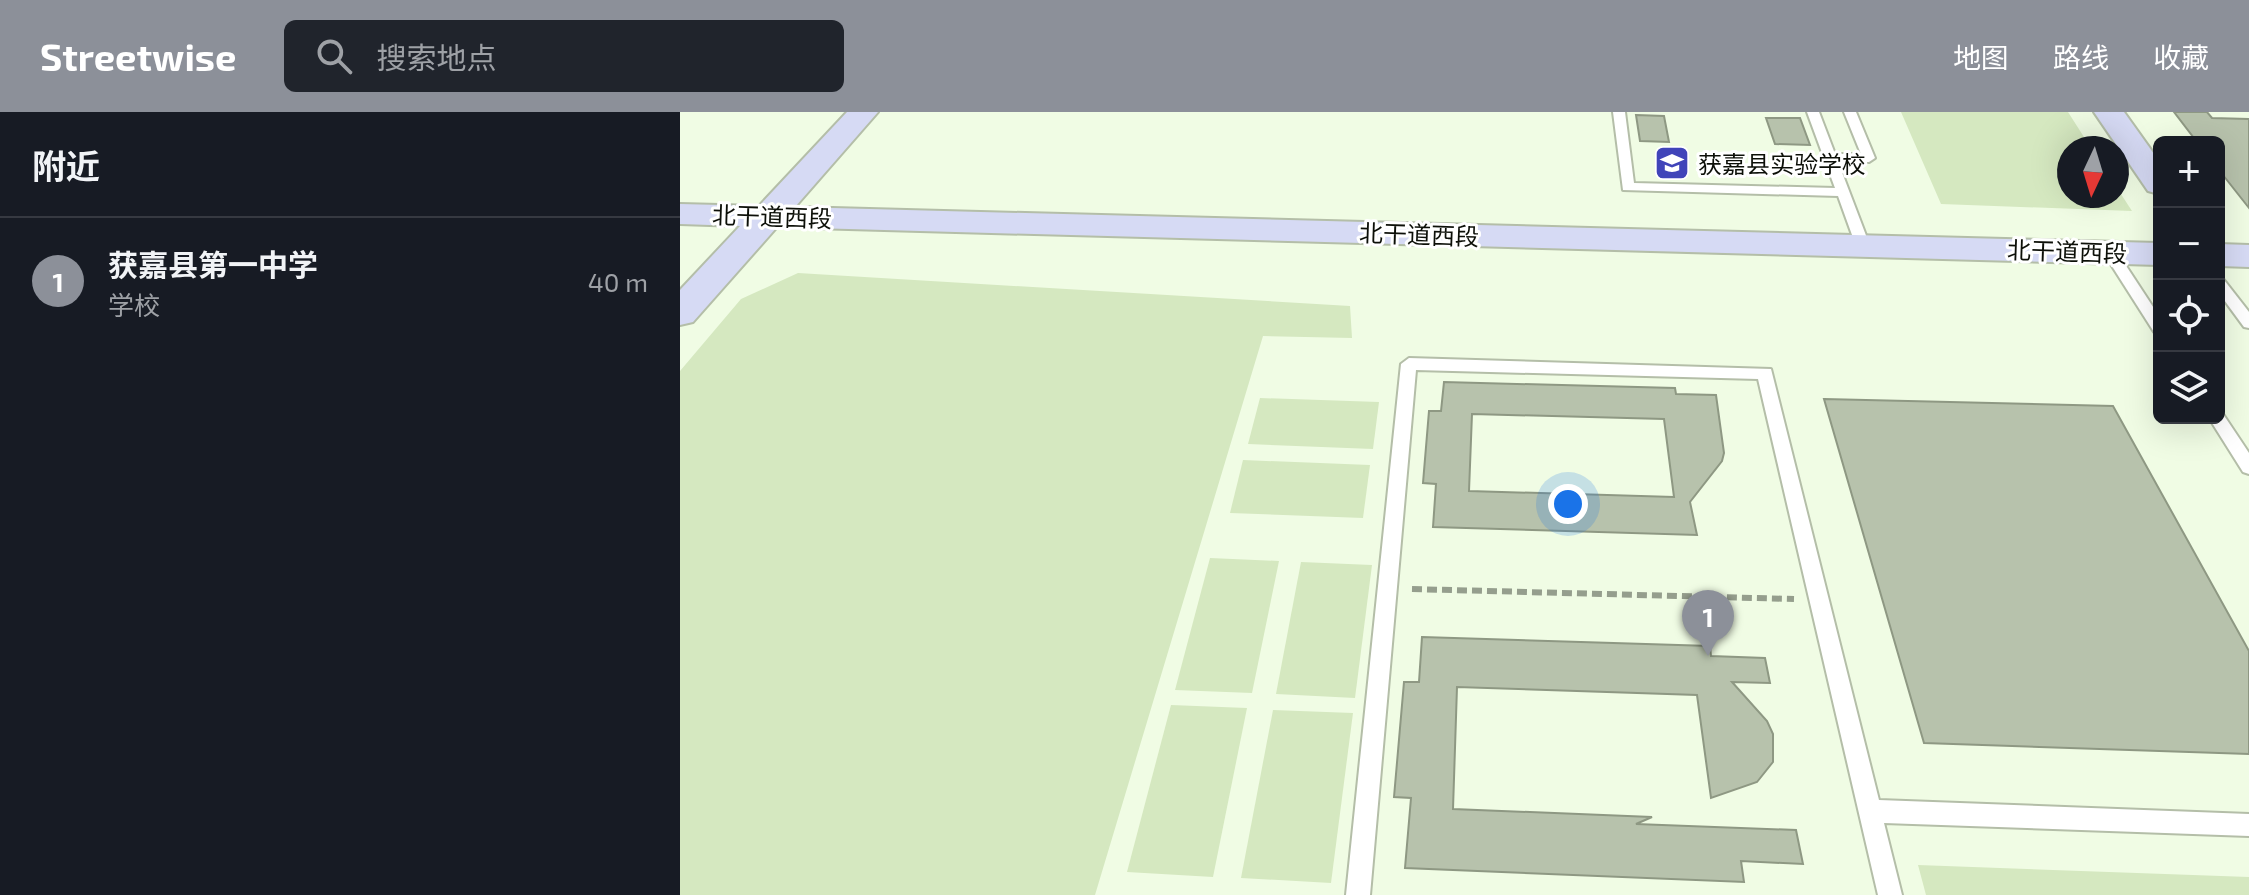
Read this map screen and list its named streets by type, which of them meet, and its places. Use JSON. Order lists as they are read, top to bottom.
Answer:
{
  "streets": {
    "street": ["北干道西段"]
  },
  "places": {
    "school or university": ["获嘉县实验学校"]
  },
  "north": "bottom",
  "page": {
    "header": "Streetwise",
    "search": "搜索地点",
    "nav": ["地图", "路线", "收藏"],
    "heading": "附近",
    "map_buttons": ["+", "−"],
    "list": [
      {
        "mark": "1",
        "name": "获嘉县第一中学",
        "note": "学校",
        "value": "40 m"
      }
    ],
    "pins": "1"
  }
}
